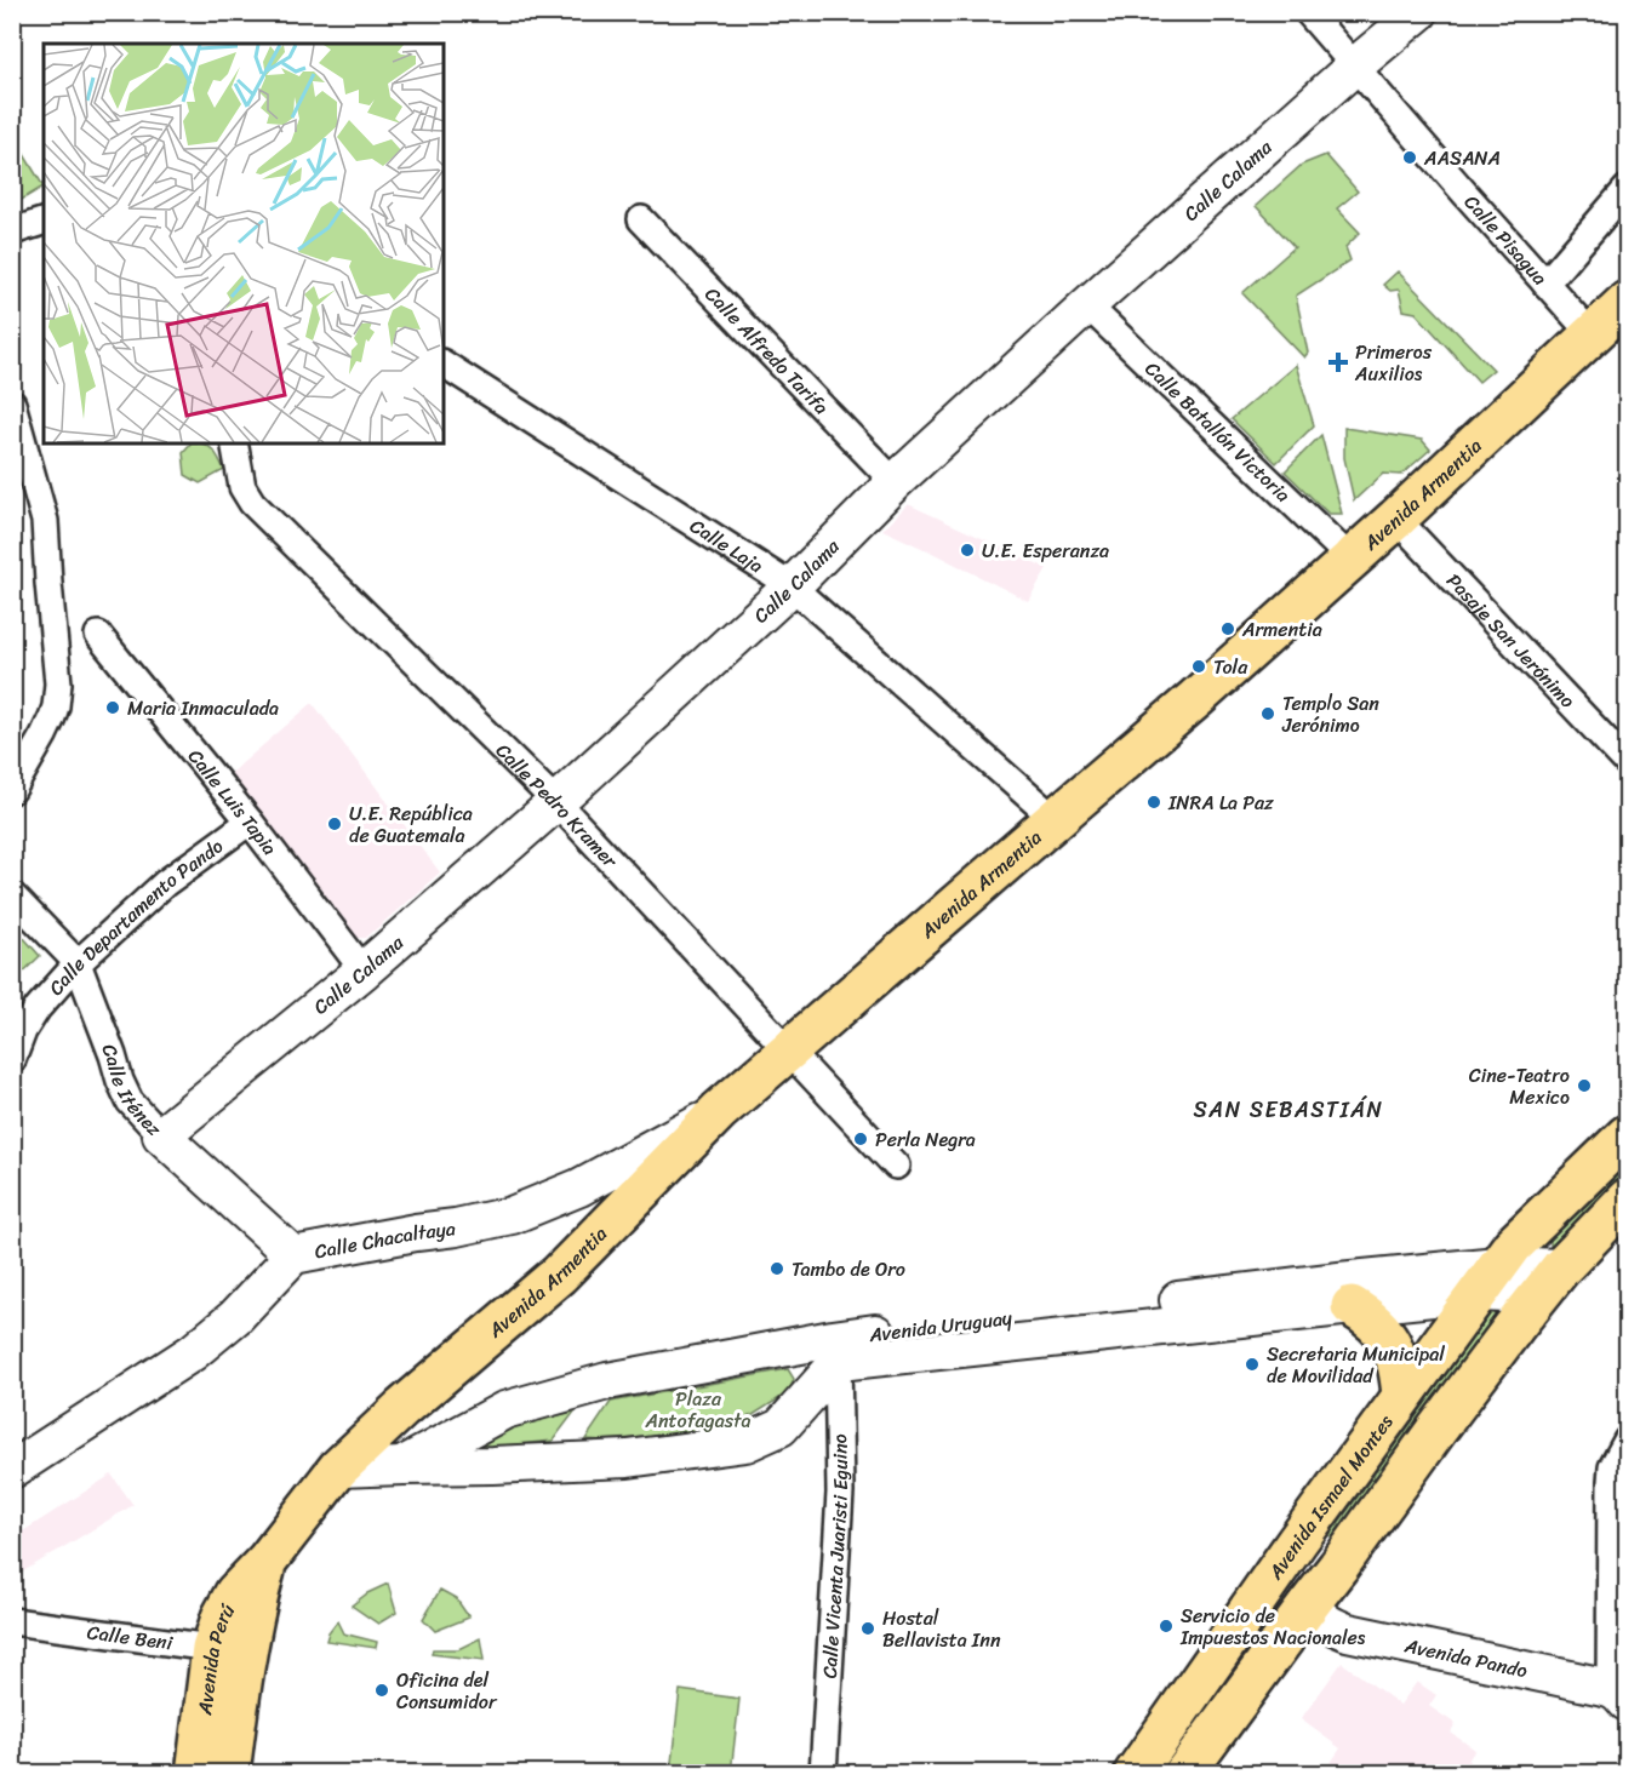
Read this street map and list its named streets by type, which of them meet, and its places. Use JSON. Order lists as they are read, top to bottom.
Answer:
{
  "streets": {
    "main road": [
      "Calle Calama",
      "Avenida Armentia",
      "Calle Iténez",
      "Calle Chacaltaya",
      "Avenida Uruguay",
      "Avenida Ismael Montes",
      "Avenida Pando",
      "Avenida Perú"
    ],
    "street": [
      "Calle Pisagua",
      "Calle Alfredo Tarifa",
      "Calle Batallón Victoria",
      "Calle Laja",
      "Pasaje San Jerónimo",
      "Calle Luis Tapia",
      "Calle Pedro Kramer",
      "Calle Departamento Pando",
      "Calle Vicenta Juaristi Eguino",
      "Calle Beni"
    ]
  },
  "crossings": [
    ["Calle Calama", "Calle Pisagua"],
    ["Calle Calama", "Calle Alfredo Tarifa"],
    ["Calle Calama", "Calle Batallón Victoria"],
    ["Calle Calama", "Calle Laja"],
    ["Calle Calama", "Calle Luis Tapia"],
    ["Calle Calama", "Calle Pedro Kramer"],
    ["Calle Calama", "Calle Iténez"],
    ["Calle Pisagua", "Avenida Armentia"],
    ["Calle Batallón Victoria", "Avenida Armentia"],
    ["Avenida Armentia", "Calle Laja"],
    ["Avenida Armentia", "Pasaje San Jerónimo"],
    ["Avenida Armentia", "Calle Pedro Kramer"],
    ["Avenida Armentia", "Calle Chacaltaya"],
    ["Avenida Armentia", "Avenida Uruguay"],
    ["Avenida Armentia", "Avenida Perú"],
    ["Calle Luis Tapia", "Calle Departamento Pando"],
    ["Calle Departamento Pando", "Calle Iténez"],
    ["Calle Iténez", "Calle Chacaltaya"],
    ["Avenida Uruguay", "Avenida Ismael Montes"],
    ["Avenida Uruguay", "Calle Vicenta Juaristi Eguino"],
    ["Avenida Uruguay", "Avenida Perú"],
    ["Calle Beni", "Avenida Perú"]
  ],
  "districts": ["SAN SEBASTIÁN"],
  "parks": ["Plaza Antofagasta"],
  "places": {
    "other": [
      "AASANA",
      "U.E. Esperanza",
      "Armentia",
      "Tola",
      "Maria Inmaculada",
      "Templo San Jerónimo",
      "INRA La Paz",
      "U.E. República de Guatemala",
      "Cine-Teatro Mexico",
      "Perla Negra",
      "Tambo de Oro",
      "Secretaria Municipal de Movilidad",
      "Servicio de Impuestos Nacionales",
      "Hostal Bellavista Inn",
      "Oficina del Consumidor"
    ],
    "health": ["Primeros Auxilios"]
  }
}
